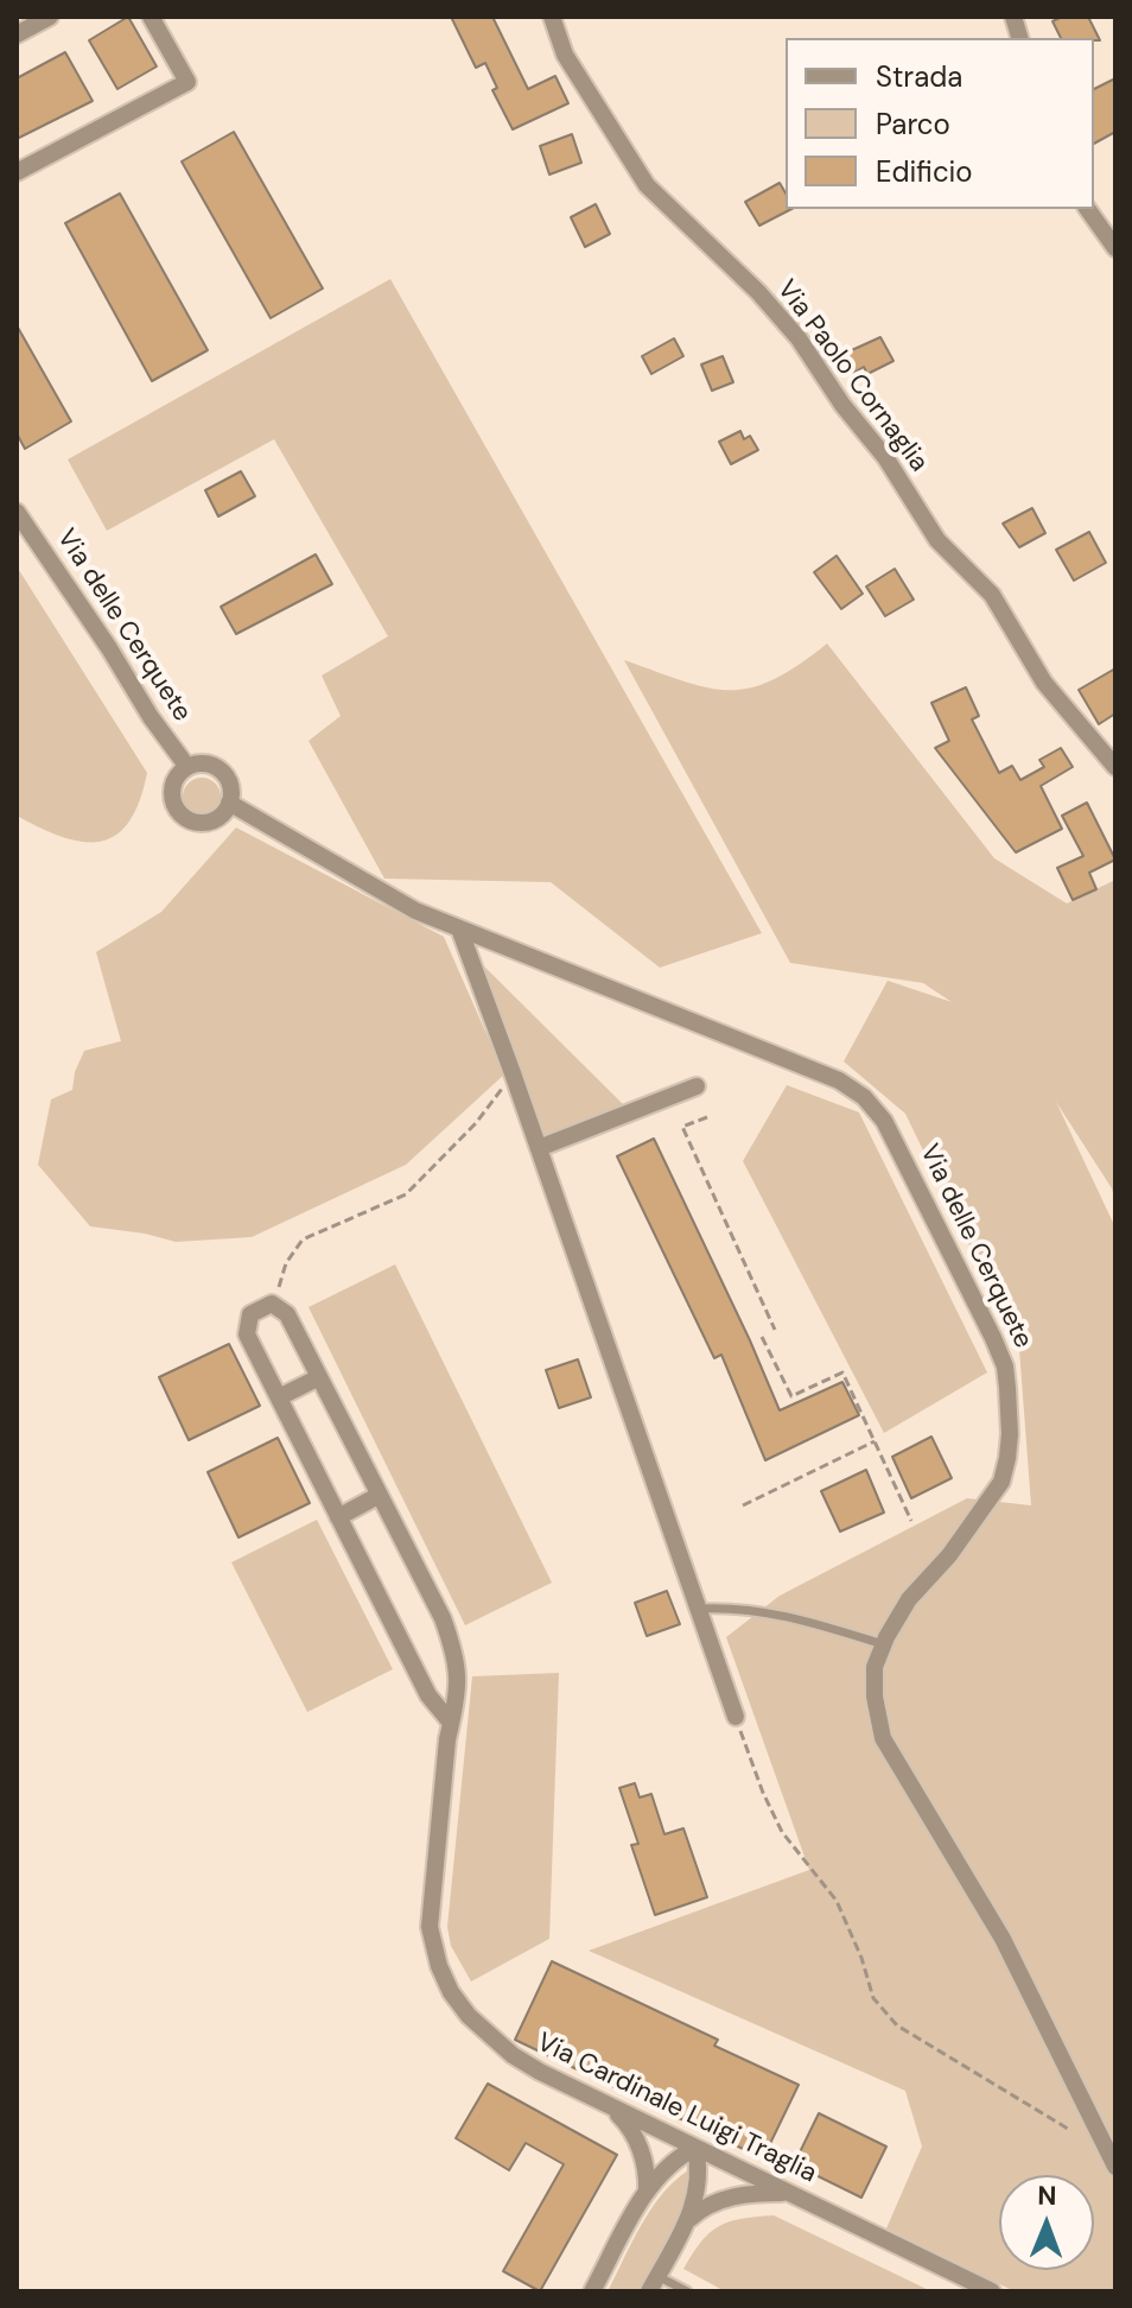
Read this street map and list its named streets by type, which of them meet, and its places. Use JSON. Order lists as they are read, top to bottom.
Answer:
{
  "streets": {
    "street": ["Via Paolo Cornaglia", "Via delle Cerquete", "Via Cardinale Luigi Traglia"]
  },
  "legend": ["Strada", "Parco", "Edificio"],
  "north": "top"
}
